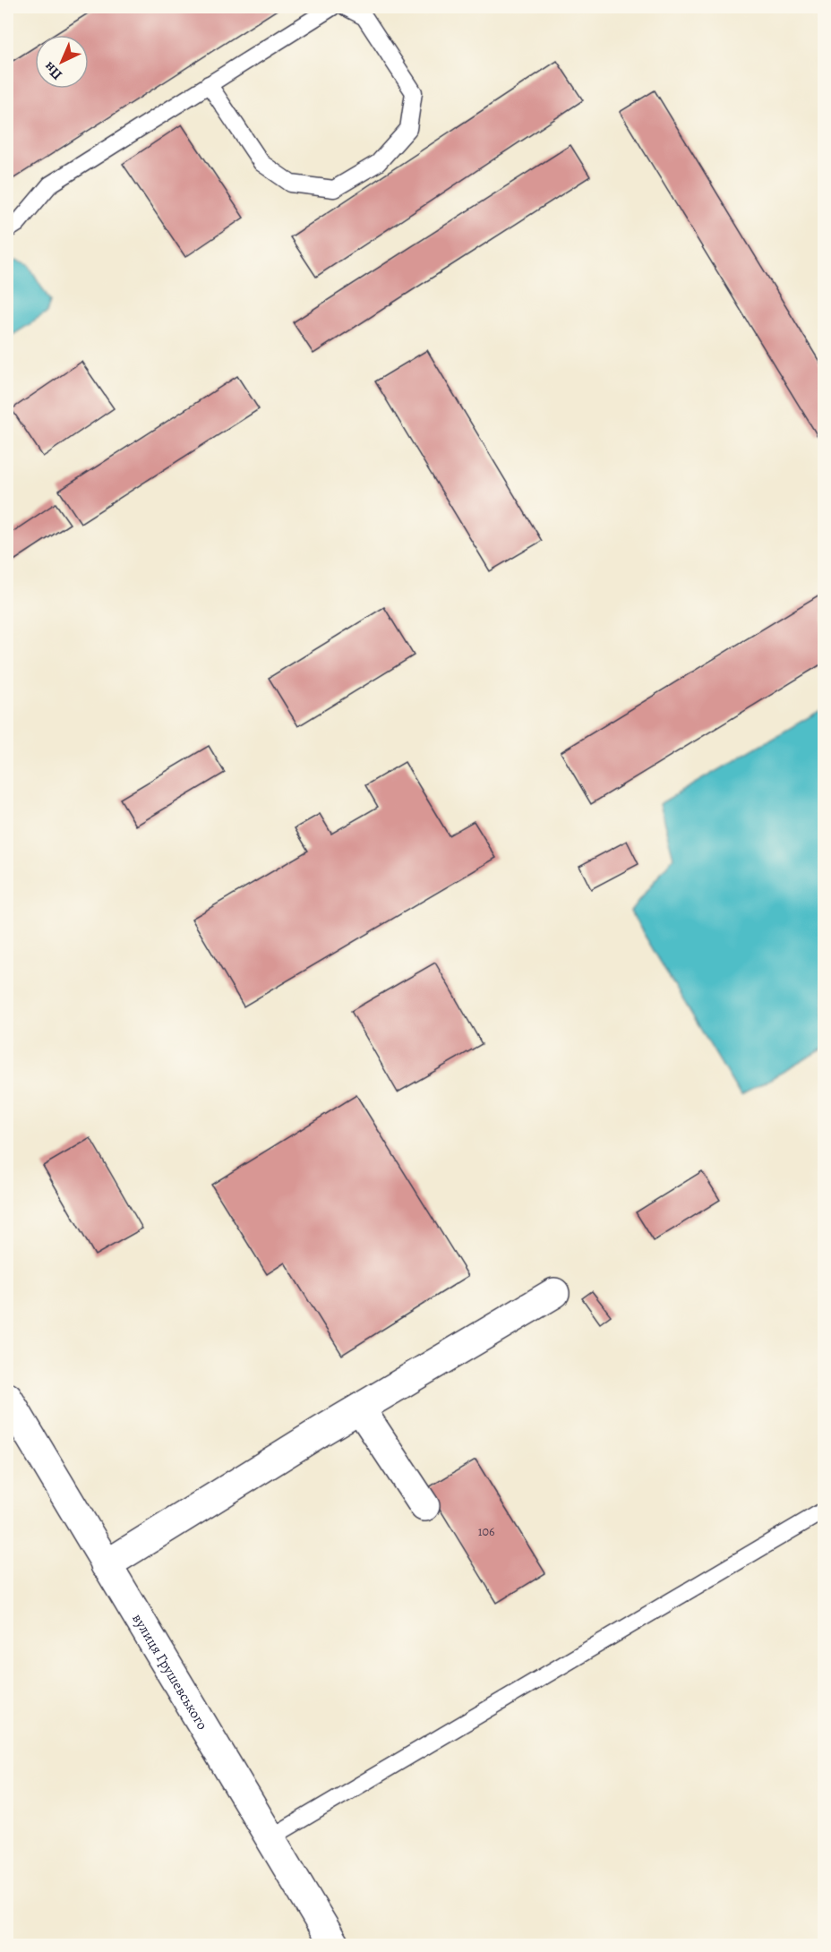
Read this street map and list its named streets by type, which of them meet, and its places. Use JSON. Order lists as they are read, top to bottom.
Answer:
{
  "streets": {
    "street": ["вулиця Грушевського"]
  },
  "house_numbers": ["106"],
  "north": "bottom left"
}
